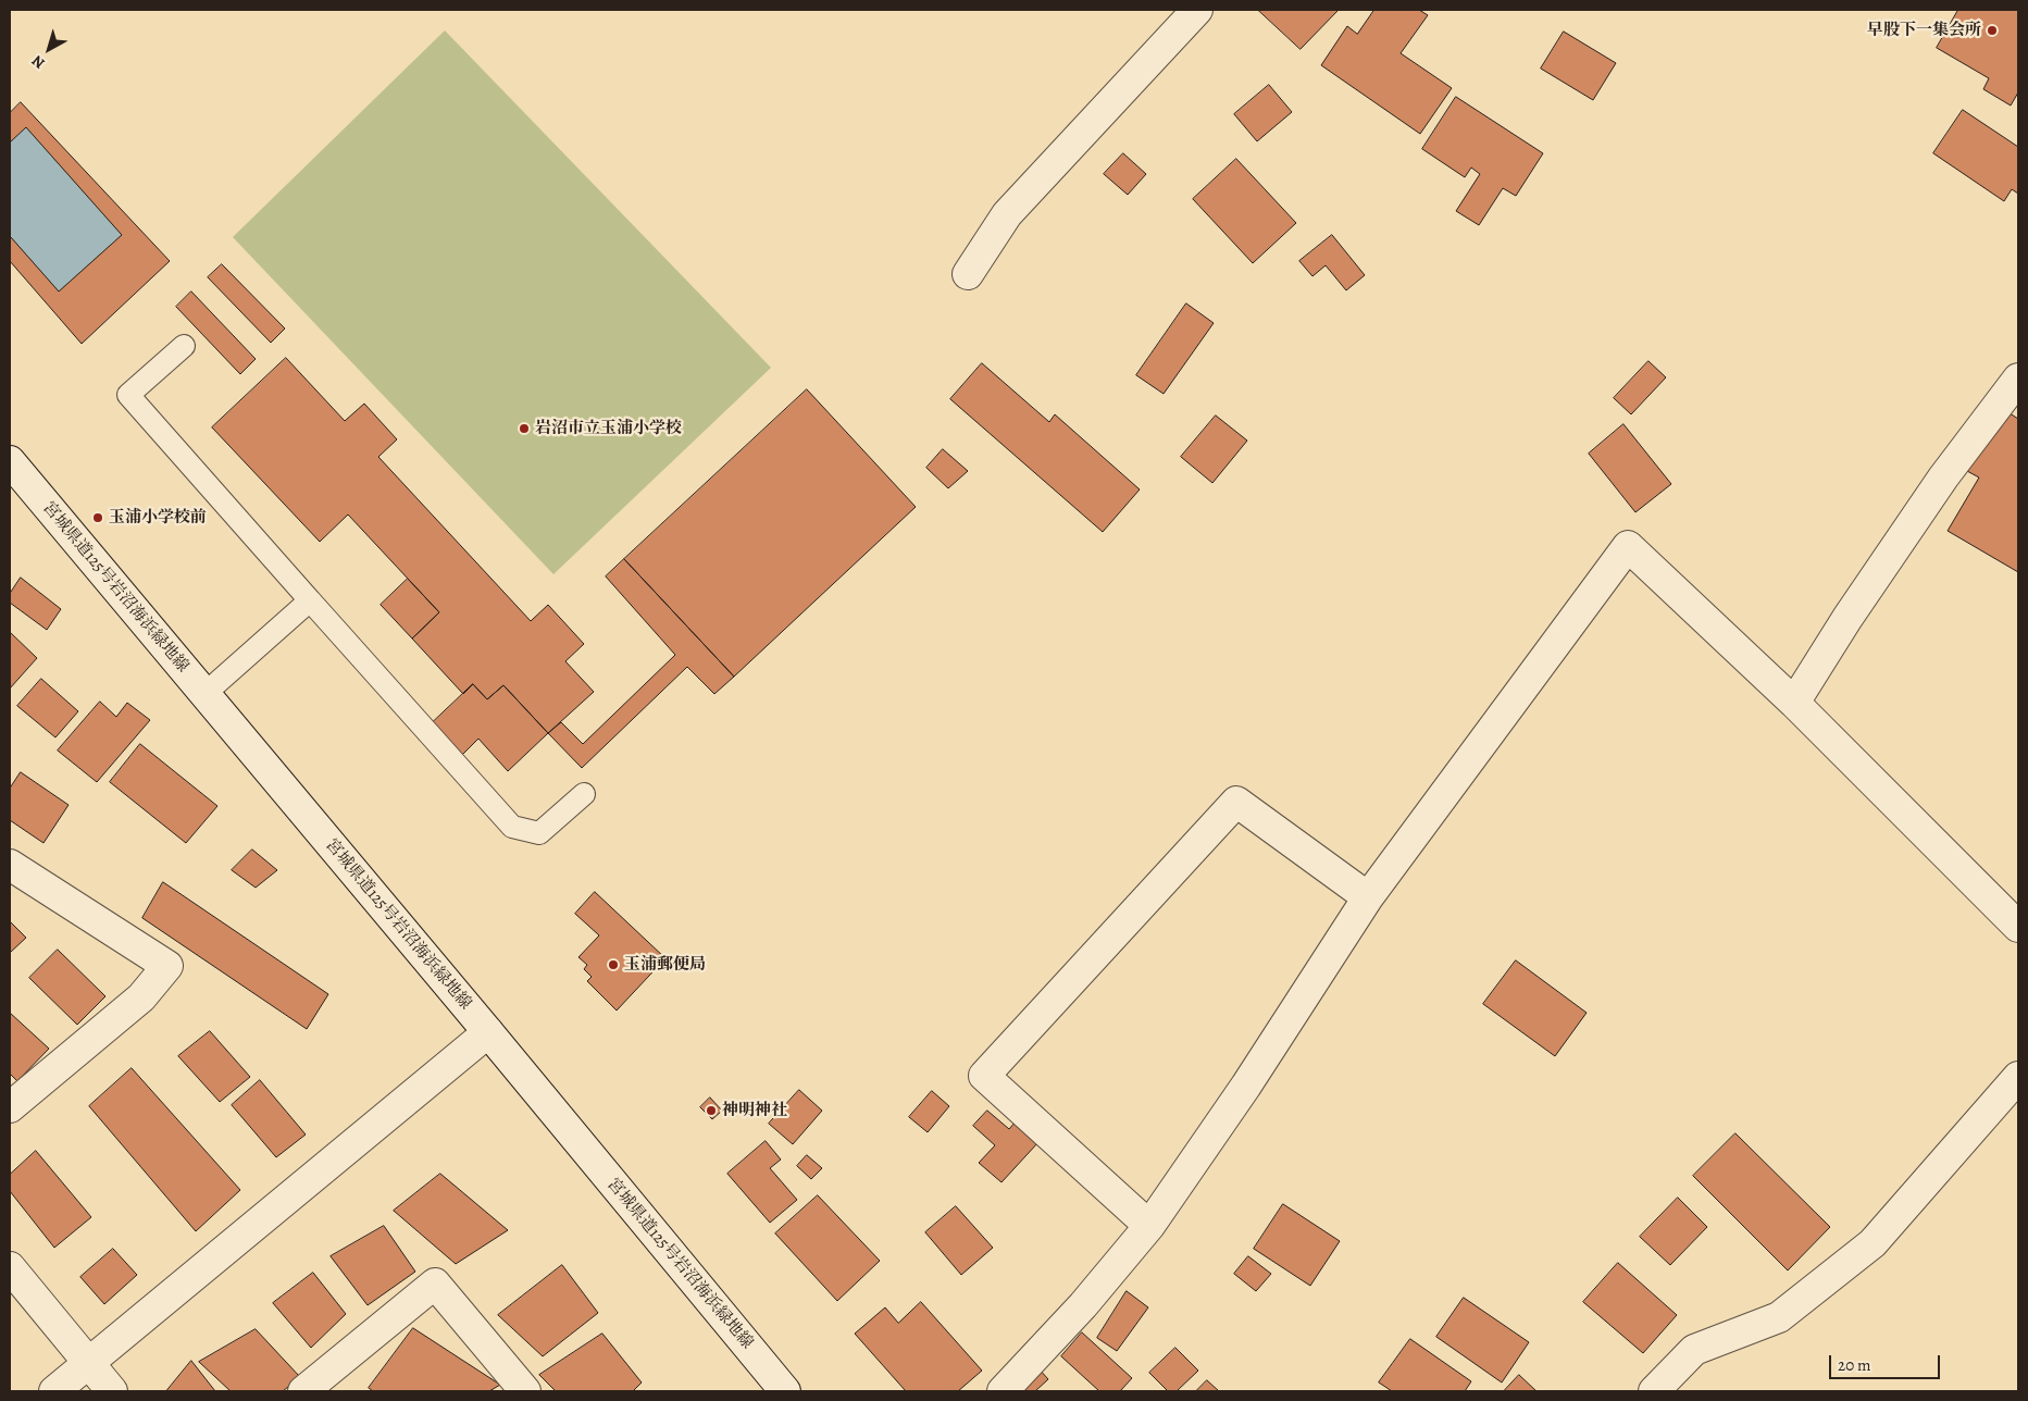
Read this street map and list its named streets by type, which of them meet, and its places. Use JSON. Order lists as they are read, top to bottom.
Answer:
{
  "streets": {
    "street": ["宮城県道125号岩沼海浜緑地線"]
  },
  "places": [
    "早股下一集会所",
    "岩沼市立玉浦小学校",
    "玉浦小学校前",
    "玉浦郵便局",
    "神明神社"
  ],
  "scale_bar": "20 m",
  "north": "bottom left"
}
